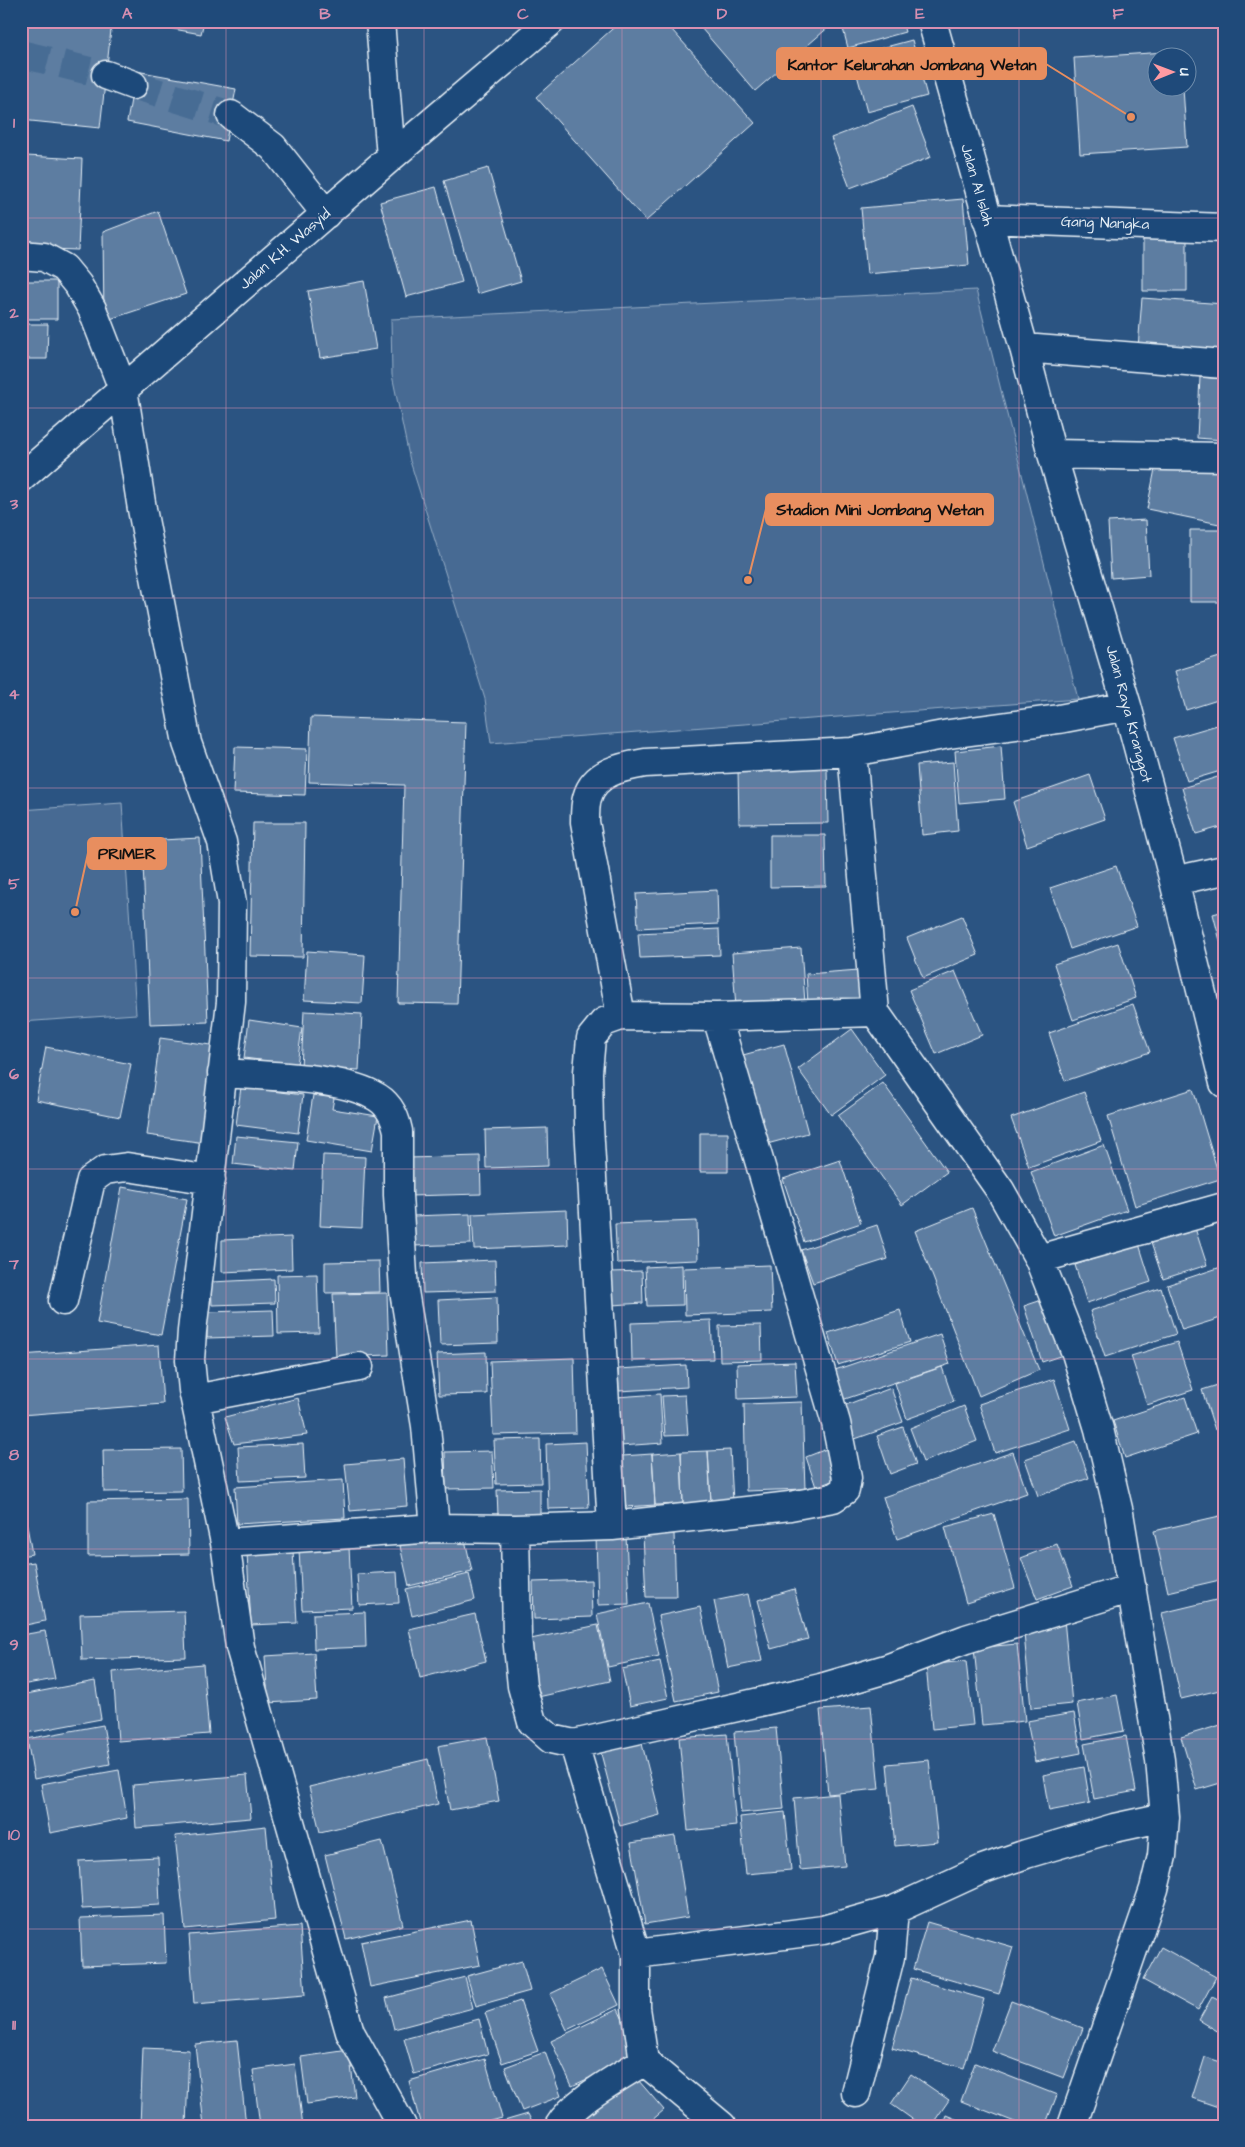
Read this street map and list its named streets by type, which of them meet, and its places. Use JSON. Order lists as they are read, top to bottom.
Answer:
{
  "streets": {
    "street": [
      "Jalan Al Islah",
      "Gang Nangka",
      "Jalan K.H. Wasyid",
      "Jalan Raya Kranggot"
    ]
  },
  "crossings": [
    ["Jalan Al Islah", "Gang Nangka"],
    ["Jalan Al Islah", "Jalan Raya Kranggot"]
  ],
  "places": ["Kantor Kelurahan Jombang Wetan", "Stadion Mini Jombang Wetan", "PRIMER"],
  "north": "right",
  "grid": {
    "columns": [
      "A",
      "B",
      "C",
      "D",
      "E",
      "F"
    ],
    "rows": [
      "1",
      "2",
      "3",
      "4",
      "5",
      "6",
      "7",
      "8",
      "9",
      "10",
      "11"
    ]
  }
}
